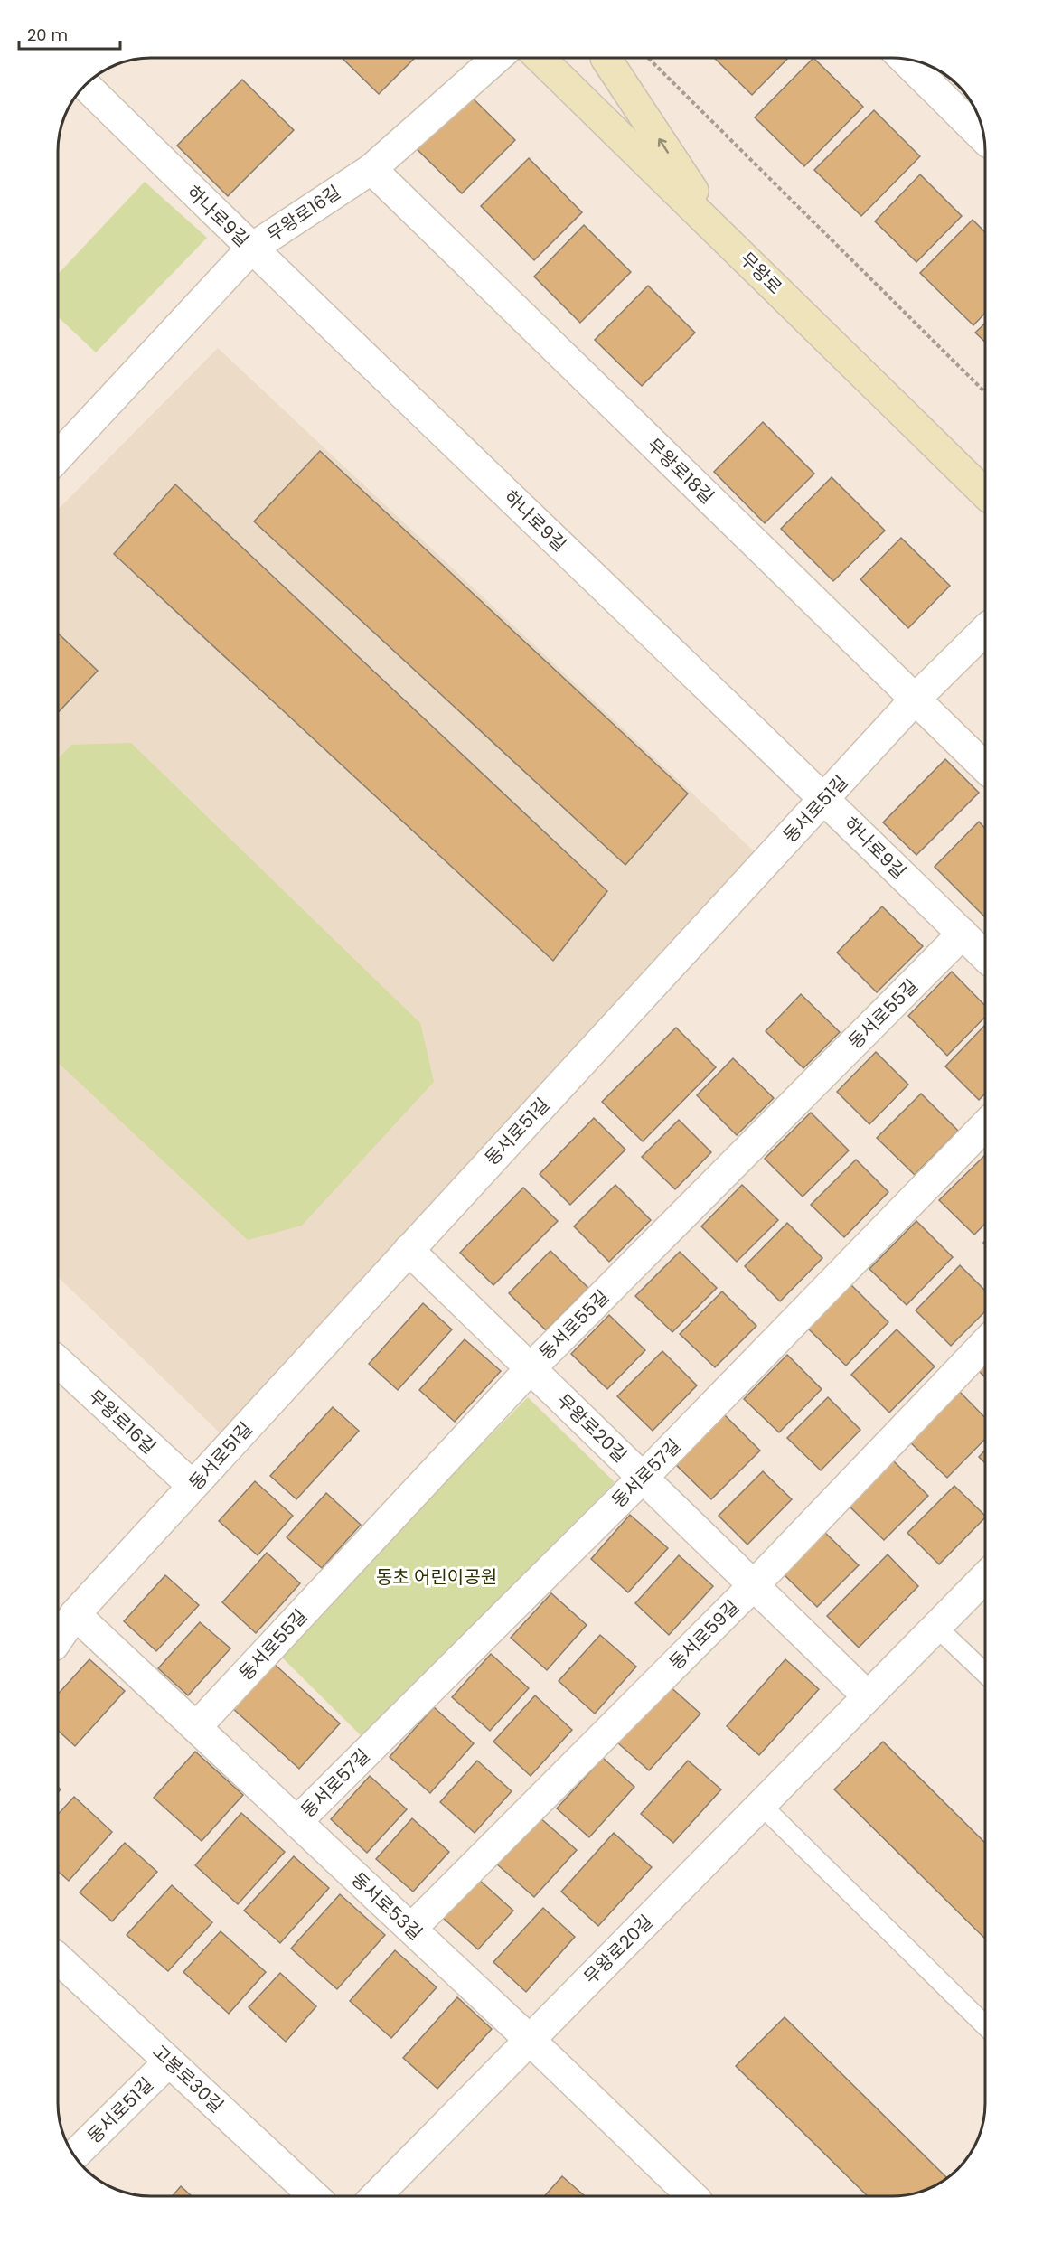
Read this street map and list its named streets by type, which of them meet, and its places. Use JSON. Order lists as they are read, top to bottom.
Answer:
{
  "streets": {
    "street": [
      "무왕로16길",
      "하나로9길",
      "무왕로",
      "무왕로18길",
      "동서로51길",
      "동서로55길",
      "무왕로20길",
      "동서로57길",
      "동서로59길",
      "동서로53길",
      "고봉로30길"
    ]
  },
  "crossings": [
    ["무왕로16길", "하나로9길"],
    ["무왕로16길", "무왕로18길"],
    ["무왕로16길", "동서로51길"],
    ["하나로9길", "동서로51길"],
    ["하나로9길", "동서로55길"],
    ["무왕로18길", "동서로51길"],
    ["동서로51길", "무왕로20길"],
    ["동서로51길", "동서로53길"],
    ["동서로51길", "고봉로30길"],
    ["동서로55길", "무왕로20길"],
    ["동서로55길", "동서로53길"],
    ["무왕로20길", "동서로57길"],
    ["무왕로20길", "동서로59길"],
    ["무왕로20길", "동서로53길"],
    ["동서로57길", "동서로53길"],
    ["동서로59길", "동서로53길"]
  ],
  "parks": ["동초 어린이공원"],
  "scale_bar": "20 m"
}
